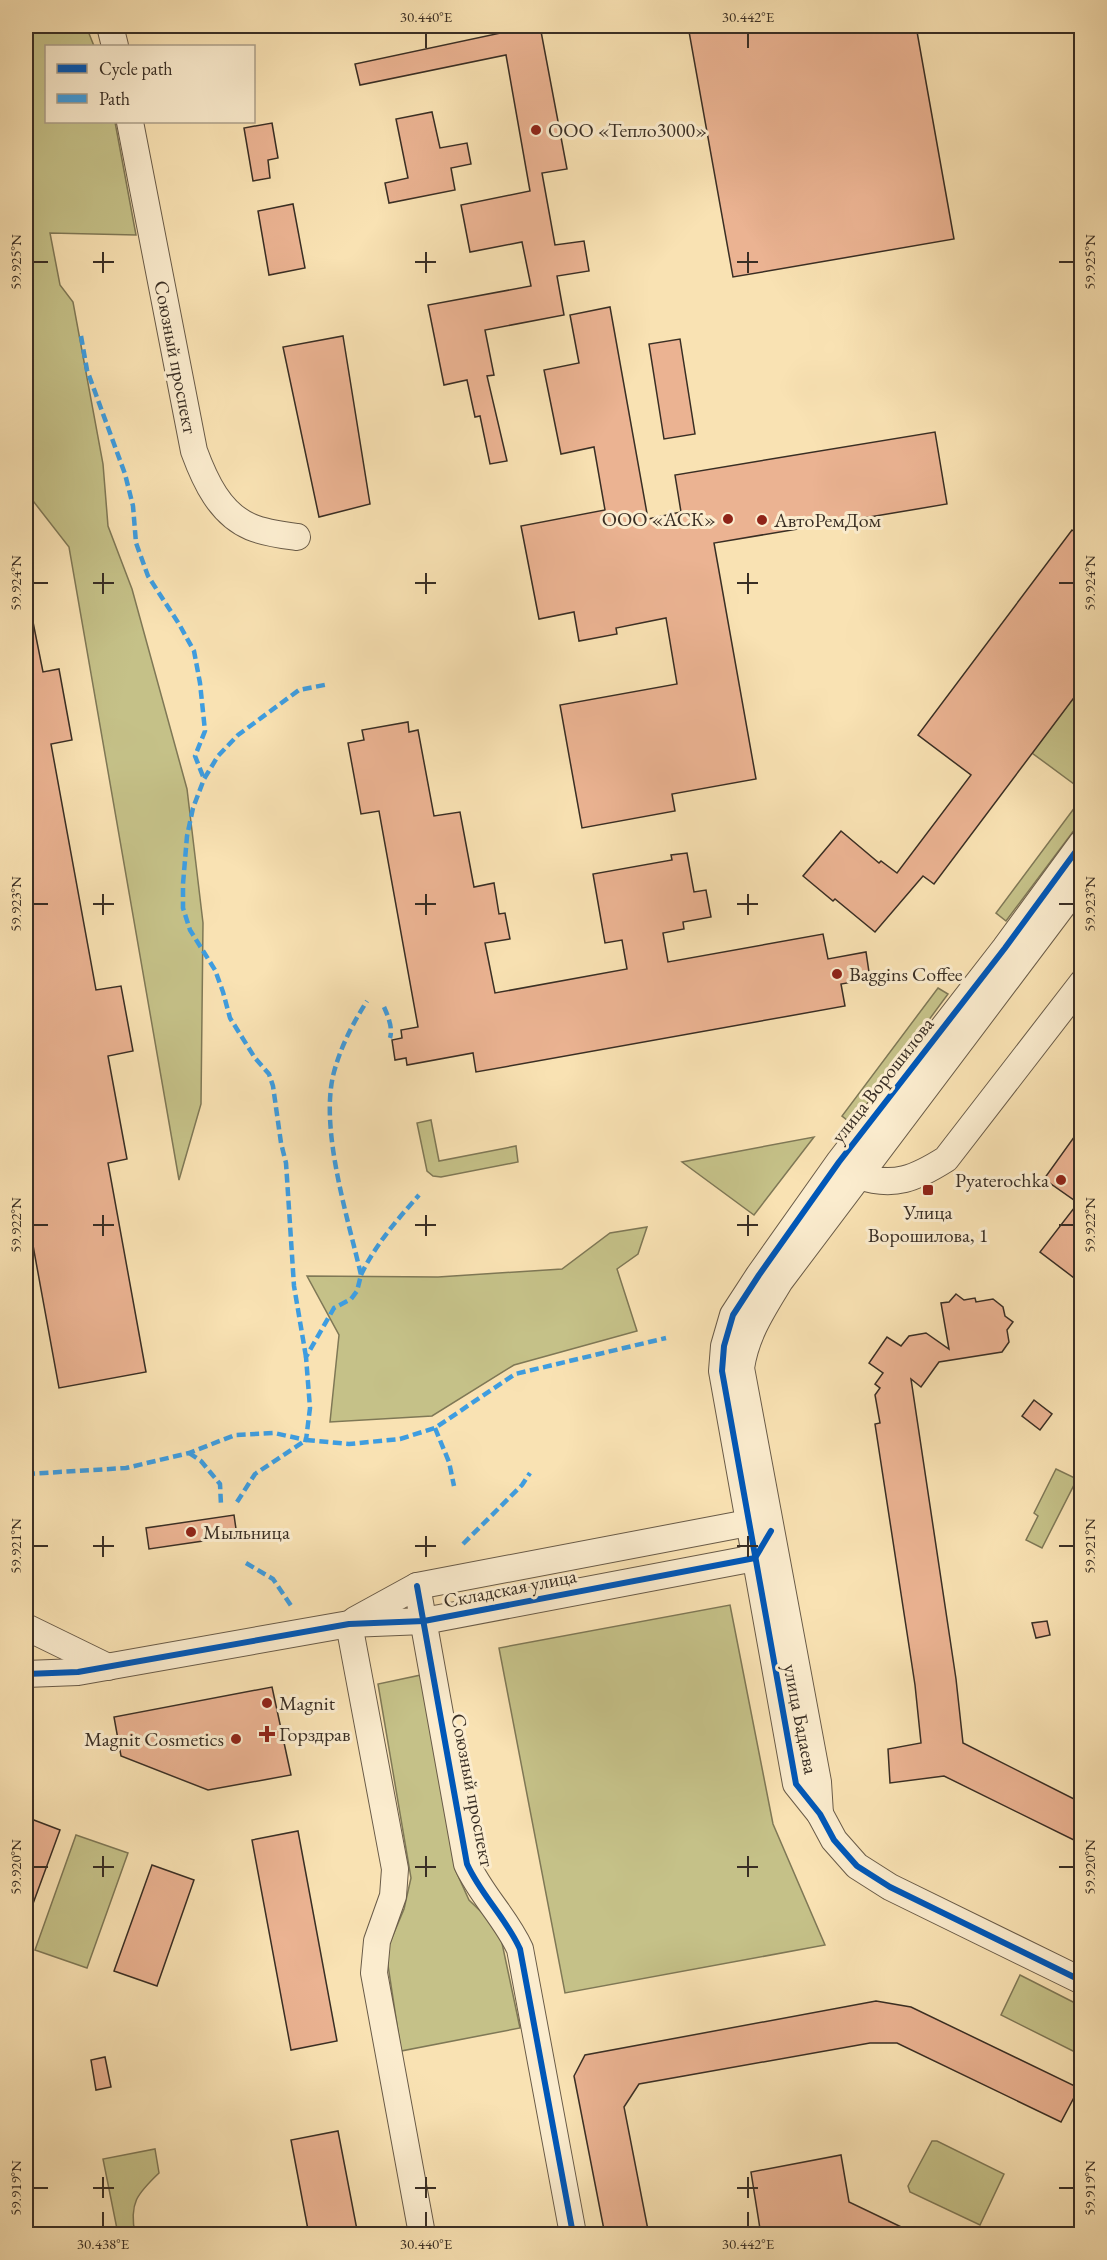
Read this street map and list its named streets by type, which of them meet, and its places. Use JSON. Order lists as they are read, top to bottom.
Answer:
{
  "streets": {
    "street": [
      "Союзный проспект",
      "улица Ворошилова",
      "Складская улица",
      "улица Бадаева"
    ]
  },
  "crossings": [
    ["Союзный проспект", "Складская улица"],
    ["улица Ворошилова", "улица Бадаева"],
    ["Складская улица", "улица Бадаева"]
  ],
  "places": {
    "other": [
      "ООО «Тепло3000»",
      "ООО «АСК»",
      "АвтоРемДом",
      "Baggins Coffee",
      "Pyaterochka",
      "Мыльница",
      "Magnit",
      "Magnit Cosmetics"
    ],
    "transit": ["Улица Ворошилова, 1"],
    "health": ["Горздрав"]
  },
  "legend": ["Cycle path", "Path"],
  "coordinates": [
    "30.440°E",
    "30.442°E",
    "59.925°N",
    "59.924°N",
    "59.923°N",
    "59.922°N",
    "59.921°N",
    "59.920°N",
    "59.919°N",
    "30.438°E"
  ]
}
